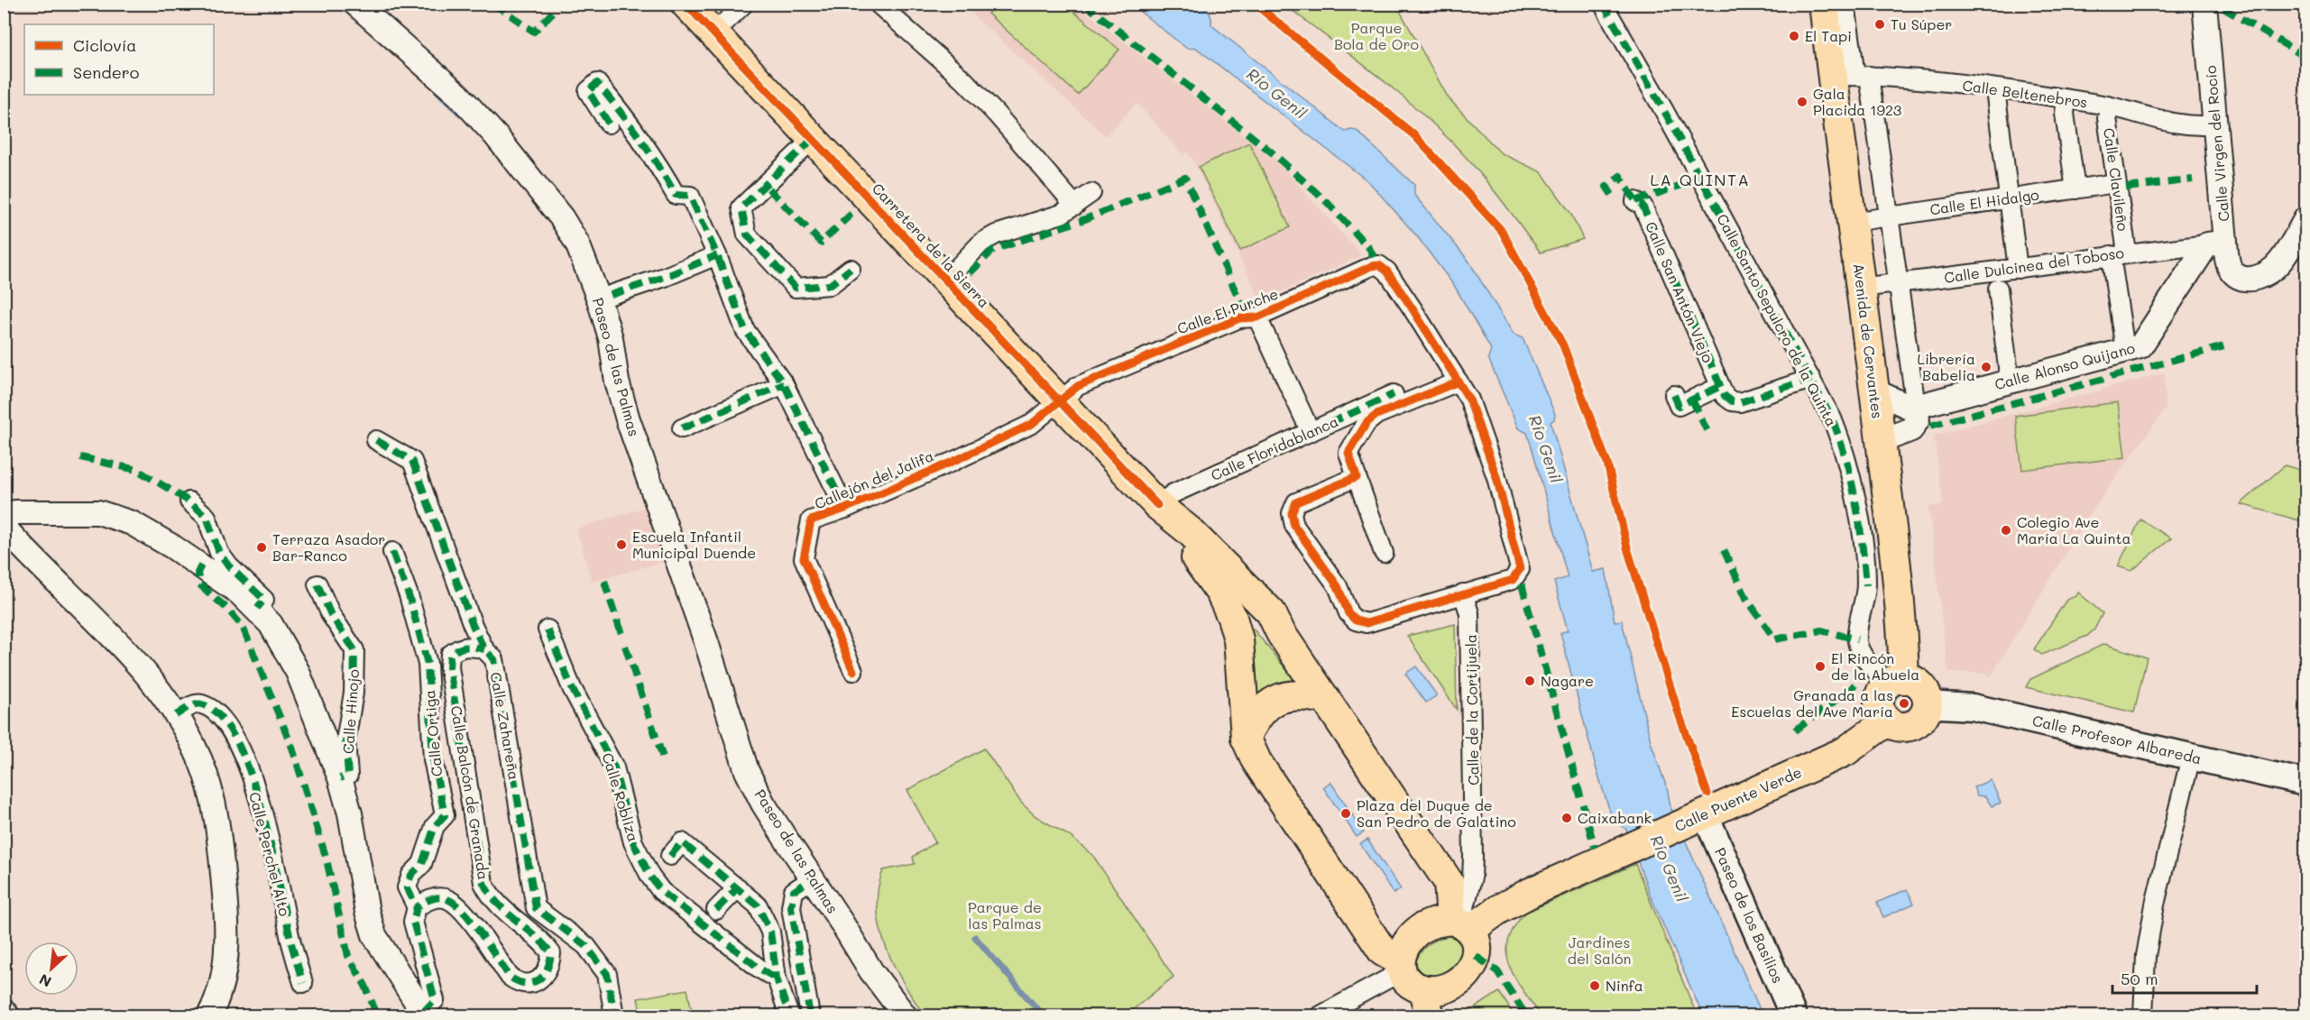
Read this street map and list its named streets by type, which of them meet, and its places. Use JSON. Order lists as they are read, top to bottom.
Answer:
{
  "streets": {
    "main road": [
      "Carretera de la Sierra",
      "Avenida de Cervantes",
      "Calle Profesor Albareda",
      "Calle Puente Verde",
      "Paseo de los Basilios"
    ],
    "street": [
      "Calle Beltenebros",
      "Calle Virgen del Rocío",
      "Calle Clavileño",
      "Calle El Hidalgo",
      "Calle Dulcinea del Toboso",
      "Calle San Antón Viejo",
      "Calle El Purche",
      "Calle Santo Sepulcro de la Quinta",
      "Calle Alonso Quijano",
      "Paseo de las Palmas",
      "Calle Floridablanca",
      "Callejón del Jalifa",
      "Calle de la Cortijuela",
      "Calle Hinojo",
      "Calle Zahareña",
      "Calle Ortiga",
      "Calle Balcón de Granada",
      "Calle Robliza",
      "Calle Perchel Alto"
    ]
  },
  "crossings": [
    ["Calle Beltenebros", "Calle Virgen del Rocío"],
    ["Calle Beltenebros", "Calle Clavileño"],
    ["Calle Beltenebros", "Avenida de Cervantes"],
    ["Calle Virgen del Rocío", "Calle Dulcinea del Toboso"],
    ["Calle Virgen del Rocío", "Calle Alonso Quijano"],
    ["Calle Clavileño", "Calle El Hidalgo"],
    ["Calle Clavileño", "Calle Dulcinea del Toboso"],
    ["Calle Clavileño", "Calle Alonso Quijano"],
    ["Calle El Hidalgo", "Avenida de Cervantes"],
    ["Carretera de la Sierra", "Calle El Purche"],
    ["Carretera de la Sierra", "Calle Floridablanca"],
    ["Carretera de la Sierra", "Callejón del Jalifa"],
    ["Calle Dulcinea del Toboso", "Avenida de Cervantes"],
    ["Calle Dulcinea del Toboso", "Calle Alonso Quijano"],
    ["Calle San Antón Viejo", "Calle Santo Sepulcro de la Quinta"],
    ["Calle El Purche", "Callejón del Jalifa"],
    ["Calle Santo Sepulcro de la Quinta", "Avenida de Cervantes"],
    ["Calle Santo Sepulcro de la Quinta", "Calle Profesor Albareda"],
    ["Calle Santo Sepulcro de la Quinta", "Calle Puente Verde"],
    ["Avenida de Cervantes", "Calle Alonso Quijano"],
    ["Avenida de Cervantes", "Calle Profesor Albareda"],
    ["Avenida de Cervantes", "Calle Puente Verde"],
    ["Calle de la Cortijuela", "Calle Puente Verde"],
    ["Calle Zahareña", "Calle Balcón de Granada"],
    ["Calle Ortiga", "Calle Balcón de Granada"],
    ["Calle Profesor Albareda", "Calle Puente Verde"],
    ["Calle Puente Verde", "Paseo de los Basilios"]
  ],
  "districts": ["LA QUINTA"],
  "water": ["Río Genil"],
  "parks": ["Parque Bola de Oro", "Parque de las Palmas", "Jardines del Salón"],
  "places": [
    "Tu Súper",
    "El Tapi",
    "Gala Placida 1923",
    "Librería Babelia",
    "Colegio Ave María La Quinta",
    "Escuela Infantil Municipal Duende",
    "Terraza Asador Bar-Ranco",
    "El Rincón de la Abuela",
    "Nagare",
    "Granada a las Escuelas del Ave María",
    "Plaza del Duque de San Pedro de Galatino",
    "Caixabank",
    "Ninfa"
  ],
  "legend": ["Ciclovía", "Sendero"],
  "scale_bar": "50 m",
  "north": "bottom left"
}
